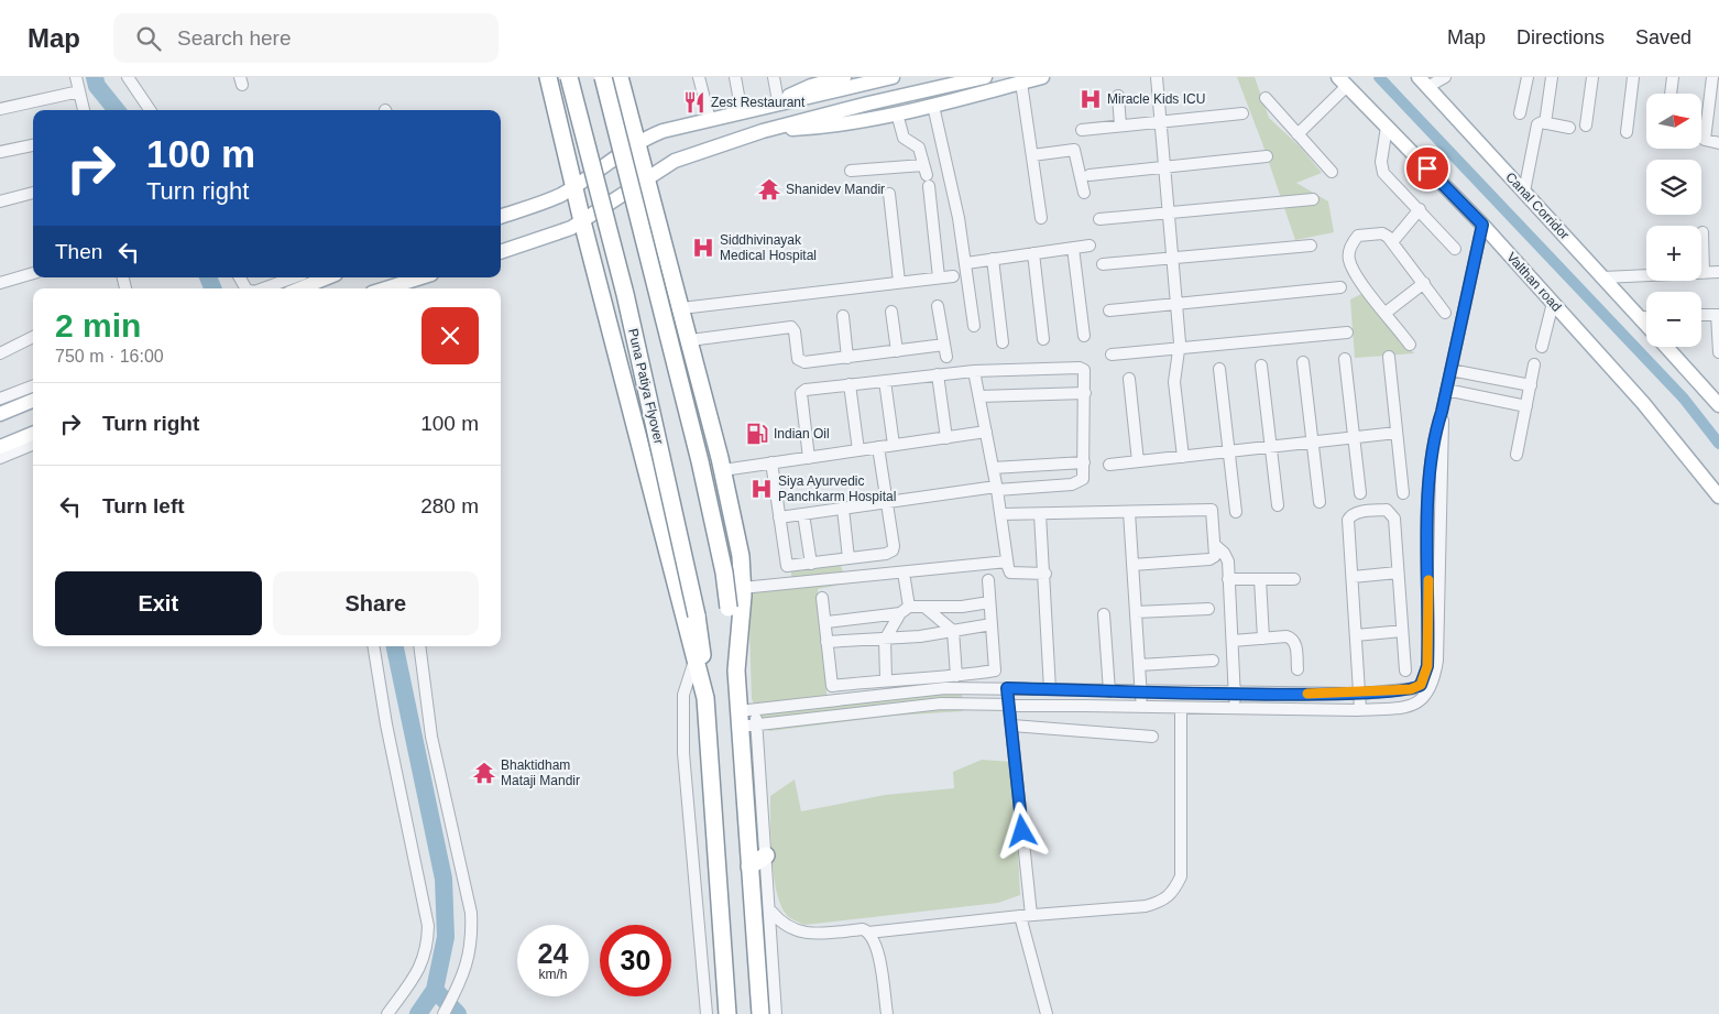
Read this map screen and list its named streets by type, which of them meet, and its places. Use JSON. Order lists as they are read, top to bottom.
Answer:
{
  "streets": {
    "highway": ["Puna Patiya Flyover"],
    "main road": ["Canal Corridor", "Valthan road"]
  },
  "places": {
    "hospital": ["Miracle Kids ICU", "Siddhivinayak Medical Hospital", "Siya Ayurvedic Panchkarm Hospital"],
    "restaurant": ["Zest Restaurant"],
    "temple": ["Shanidev Mandir", "Bhaktidham Mataji Mandir"],
    "fuel station": ["Indian Oil"]
  },
  "north": "right",
  "page": {
    "header": "Map",
    "search": "Search here",
    "nav": ["Map", "Directions", "Saved"],
    "map_buttons": ["+", "−"],
    "turn": ["100 m", "Turn right"],
    "then": "Then",
    "heading": ["2 min", "750 m · 16:00"],
    "list": [
      {
        "name": "Turn right",
        "value": "100 m"
      },
      {
        "name": "Turn left",
        "value": "280 m"
      }
    ],
    "buttons": ["Exit", "Share"],
    "speed": "24 km/h",
    "limit": "30"
  }
}
